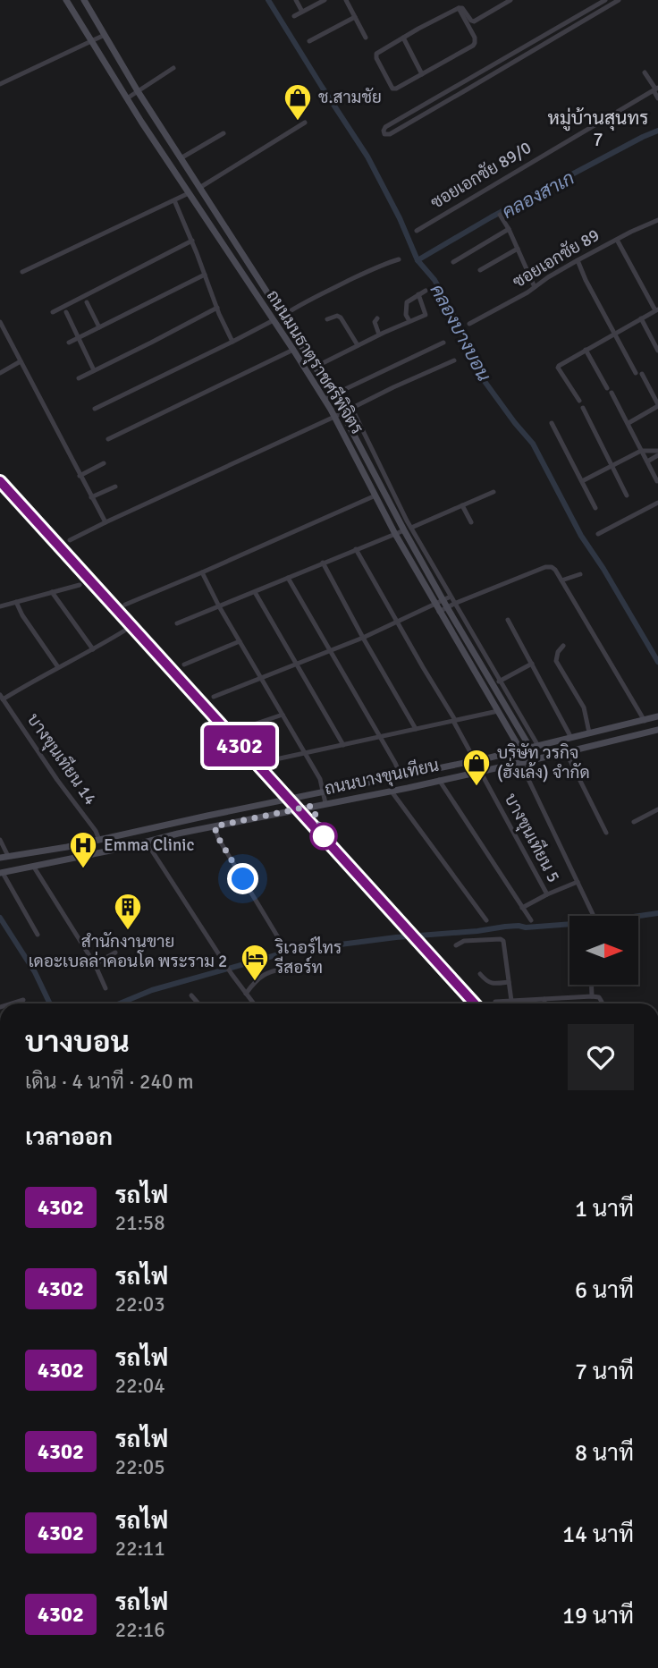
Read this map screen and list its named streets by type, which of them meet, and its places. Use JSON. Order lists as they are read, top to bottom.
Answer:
{
  "streets": {
    "street": [
      "ซอยเอกชัย 89/0",
      "ซอยเอกชัย 89",
      "ถนนมนธาตุราชศรีพิจิตร",
      "บางขุนเทียน 14",
      "ถนนบางขุนเทียน",
      "บางขุนเทียน 5"
    ]
  },
  "crossings": [
    ["ถนนมนธาตุราชศรีพิจิตร", "ถนนบางขุนเทียน"],
    ["บางขุนเทียน 14", "ถนนบางขุนเทียน"],
    ["ถนนบางขุนเทียน", "บางขุนเทียน 5"]
  ],
  "districts": ["หมู่บ้านสุนทร 7"],
  "water": ["คลองสาเก", "คลองบางบอน"],
  "places": {
    "shop": ["ช.สามชัย", "บริษัท วรกิจ (ฮั่งเล้ง) จำกัด"],
    "hospital": ["Emma Clinic"],
    "building": ["สำนักงานขาย เดอะเบลล่าคอนโด พระราม 2"],
    "hotel": ["ริเวอร์ไทร รีสอร์ท"]
  },
  "north": "right",
  "page": {
    "on_map": "4302",
    "heading": [
      ["บางบอน", "เดิน · 4 นาที · 240 m"],
      "เวลาออก"
    ],
    "list": [
      {
        "mark": "4302",
        "name": "รถไฟ",
        "note": "21:58",
        "value": "1 นาที"
      },
      {
        "mark": "4302",
        "name": "รถไฟ",
        "note": "22:03",
        "value": "6 นาที"
      },
      {
        "mark": "4302",
        "name": "รถไฟ",
        "note": "22:04",
        "value": "7 นาที"
      },
      {
        "mark": "4302",
        "name": "รถไฟ",
        "note": "22:05",
        "value": "8 นาที"
      },
      {
        "mark": "4302",
        "name": "รถไฟ",
        "note": "22:11",
        "value": "14 นาที"
      },
      {
        "mark": "4302",
        "name": "รถไฟ",
        "note": "22:16",
        "value": "19 นาที"
      }
    ]
  }
}
